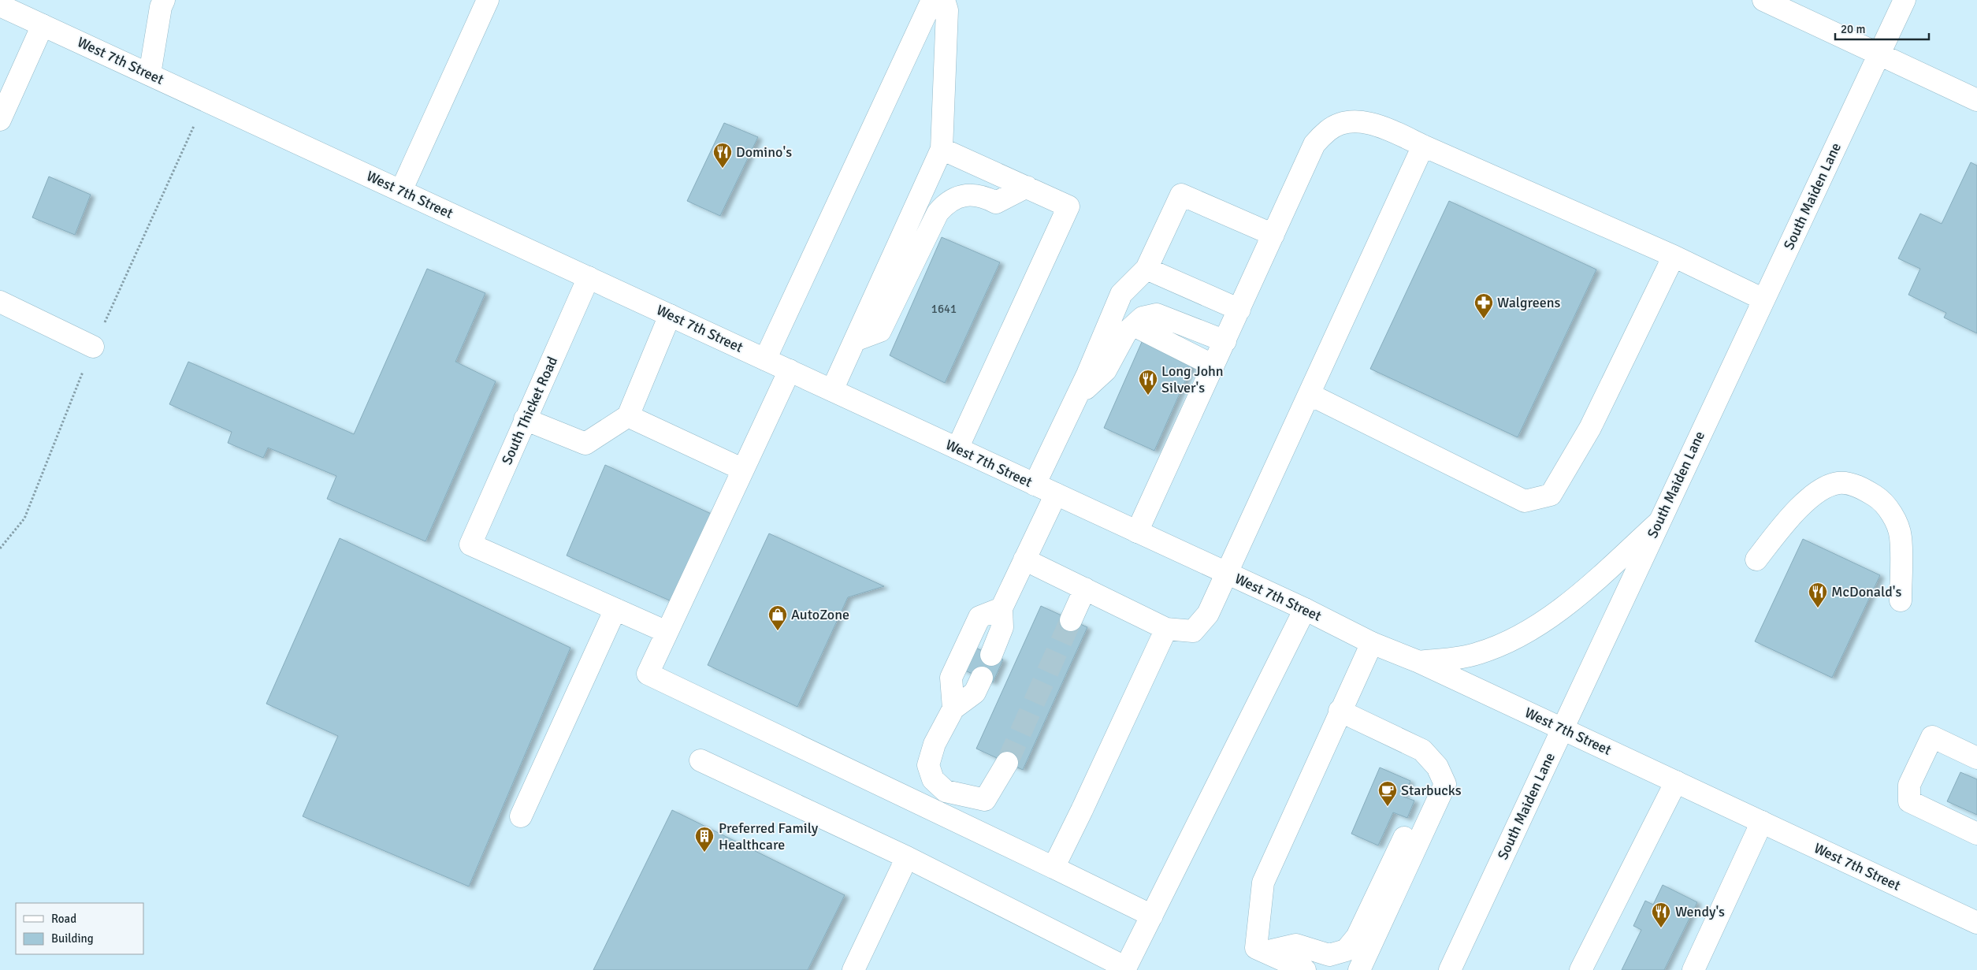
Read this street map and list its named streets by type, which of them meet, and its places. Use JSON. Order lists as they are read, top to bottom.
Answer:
{
  "streets": {
    "main road": ["West 7th Street", "South Maiden Lane", "South Thicket Road"]
  },
  "crossings": [
    ["West 7th Street", "South Maiden Lane"],
    ["West 7th Street", "South Thicket Road"]
  ],
  "places": {
    "restaurant": [
      "Domino's",
      "Long John Silver's",
      "McDonald's",
      "Wendy's"
    ],
    "pharmacy": ["Walgreens"],
    "shop": ["AutoZone"],
    "cafe": ["Starbucks"],
    "building": ["Preferred Family Healthcare"]
  },
  "house_numbers": ["1641"],
  "legend": ["Road", "Building"],
  "scale_bar": "20 m"
}
